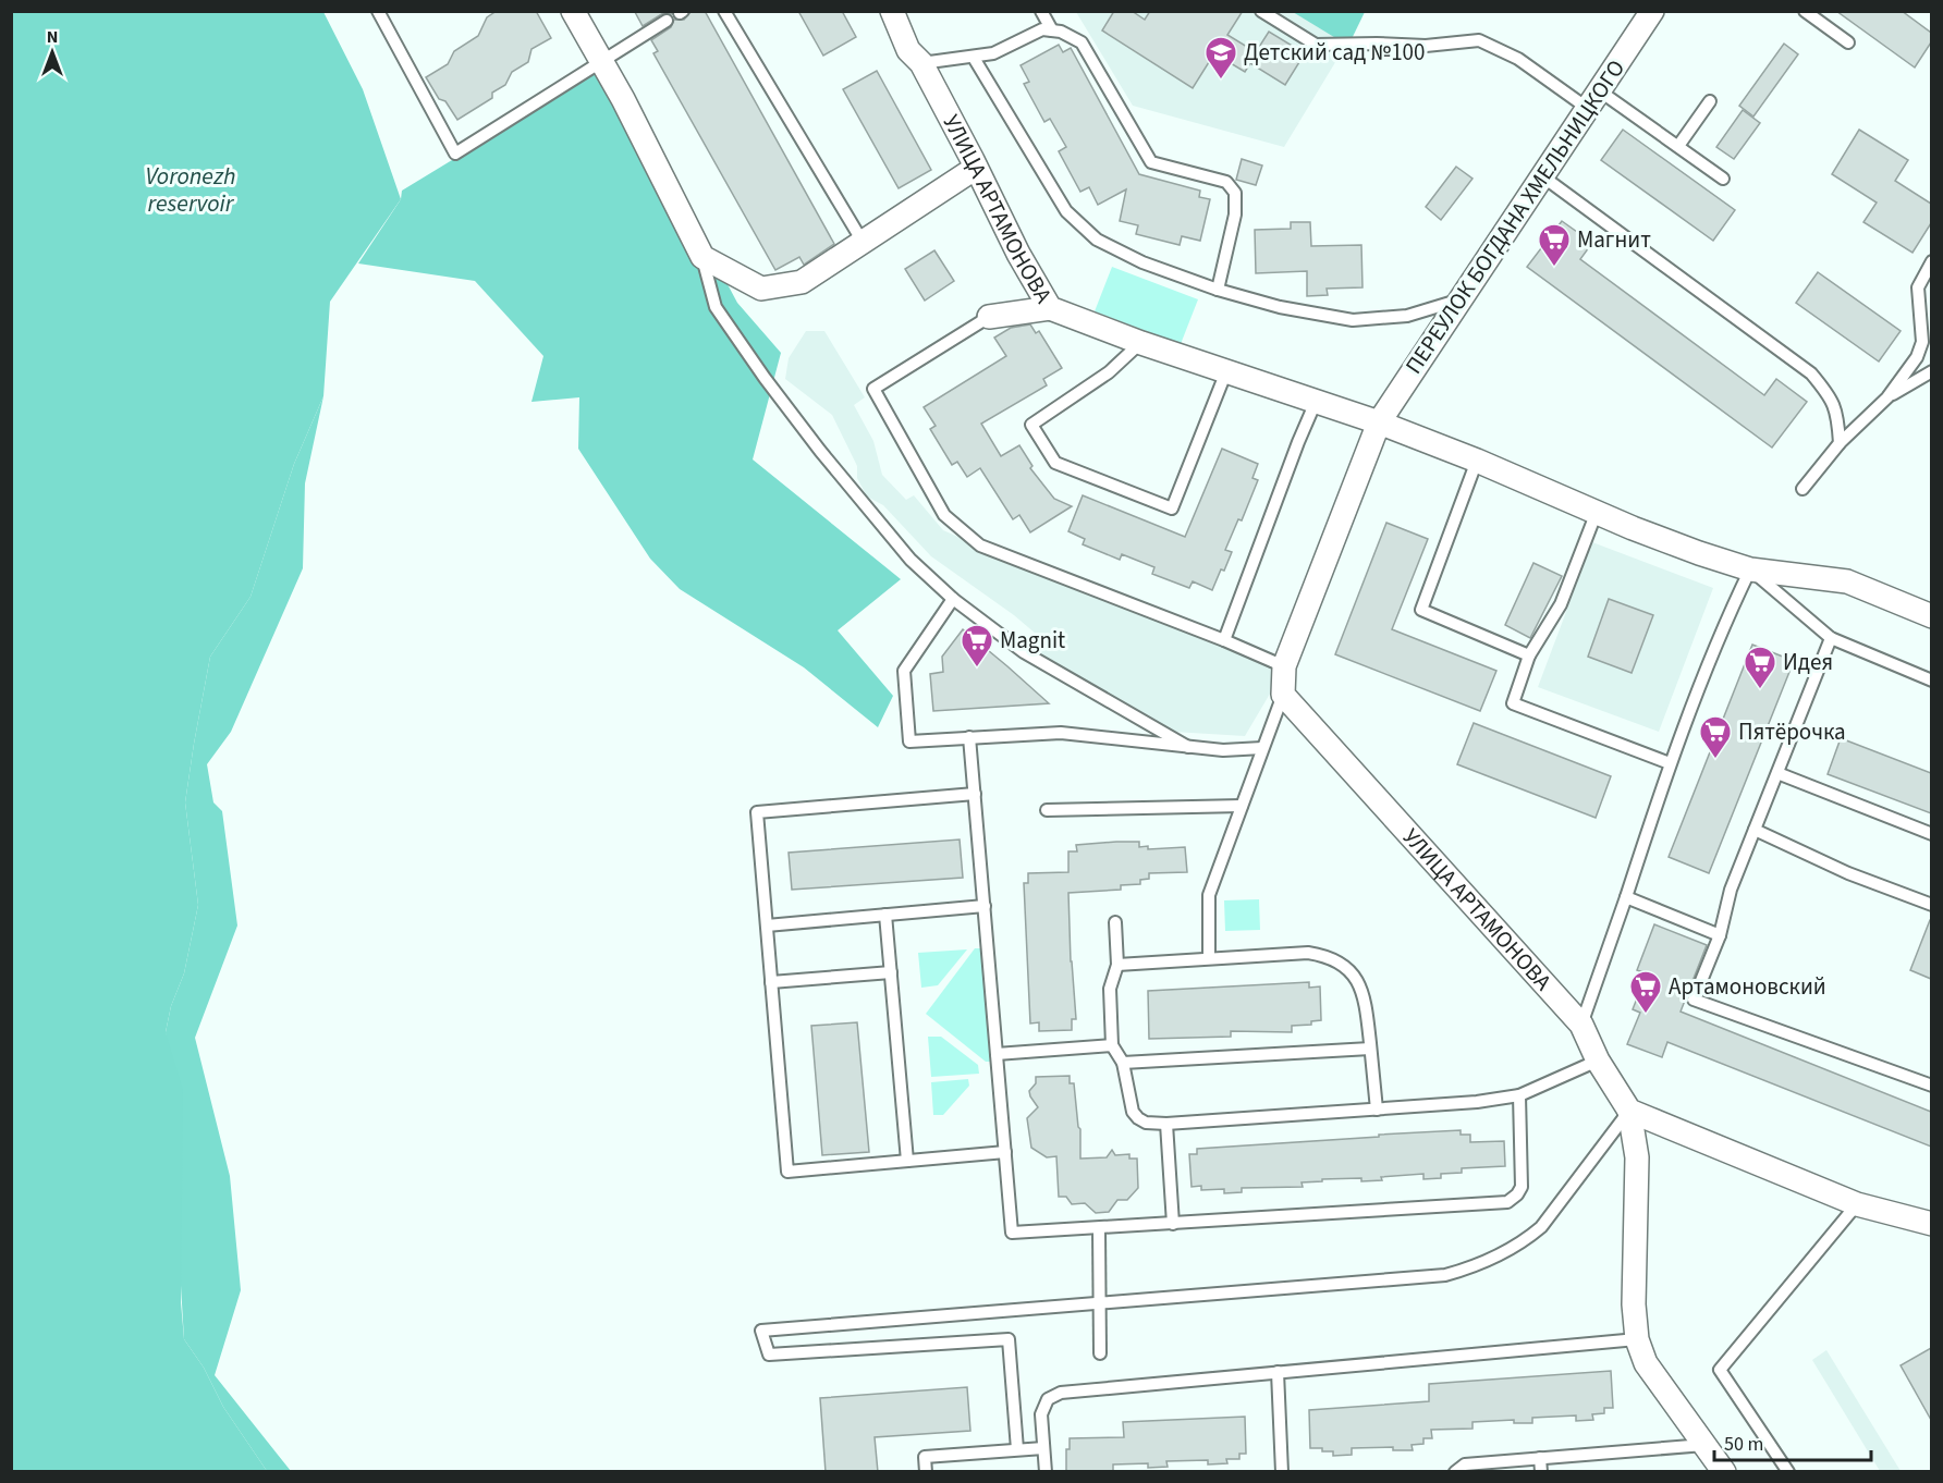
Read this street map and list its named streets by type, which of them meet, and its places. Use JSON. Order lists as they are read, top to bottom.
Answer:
{
  "streets": {
    "street": ["УЛИЦА АРТАМОНОВА", "ПЕРЕУЛОК БОГДАНА ХМЕЛЬНИЦКОГО"]
  },
  "crossings": [
    ["УЛИЦА АРТАМОНОВА", "ПЕРЕУЛОК БОГДАНА ХМЕЛЬНИЦКОГО"]
  ],
  "water": ["Voronezh reservoir"],
  "places": {
    "school or university": ["Детский сад №100"],
    "supermarket": [
      "Магнит",
      "Magnit",
      "Идея",
      "Пятёрочка",
      "Артамоновский"
    ]
  },
  "scale_bar": "50 m",
  "north": "top"
}
